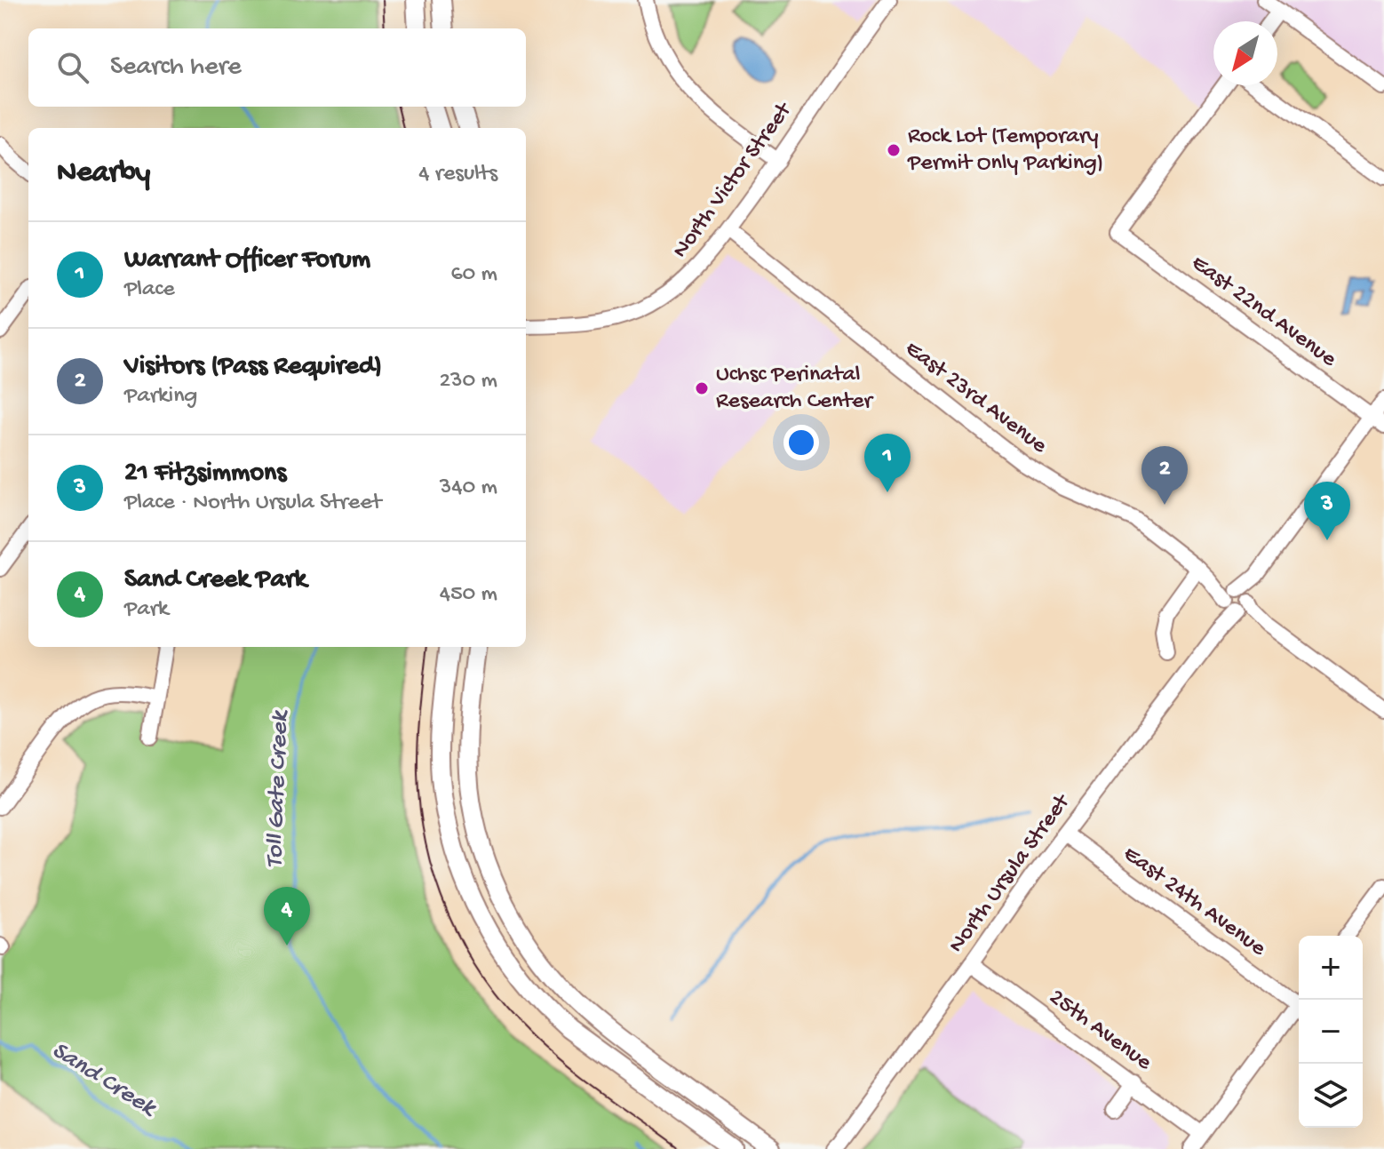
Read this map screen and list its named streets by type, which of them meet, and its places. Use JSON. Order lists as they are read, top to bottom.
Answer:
{
  "streets": {
    "street": [
      "North Victor Street",
      "East 22nd Avenue",
      "East 23rd Avenue",
      "North Ursula Street",
      "East 24th Avenue",
      "25th Avenue"
    ]
  },
  "crossings": [
    ["North Victor Street", "East 23rd Avenue"],
    ["East 22nd Avenue", "North Ursula Street"],
    ["East 23rd Avenue", "North Ursula Street"],
    ["North Ursula Street", "East 24th Avenue"],
    ["North Ursula Street", "25th Avenue"]
  ],
  "water": ["Toll Gate Creek", "Sand Creek"],
  "places": ["Rock Lot (Temporary Permit Only Parking)", "Uchsc Perinatal Research Center"],
  "north": "bottom left",
  "page": {
    "search": "Search here",
    "heading": ["Nearby", "4 results"],
    "list": [
      {
        "mark": "1",
        "name": "Warrant Officer Forum",
        "note": "Place",
        "value": "60 m"
      },
      {
        "mark": "2",
        "name": "Visitors (Pass Required)",
        "note": "Parking",
        "value": "230 m"
      },
      {
        "mark": "3",
        "name": "21 Fitzsimmons",
        "note": "Place · North Ursula Street",
        "value": "340 m"
      },
      {
        "mark": "4",
        "name": "Sand Creek Park",
        "note": "Park",
        "value": "450 m"
      }
    ],
    "pins": [
      "1",
      "2",
      "3",
      "4"
    ],
    "map_buttons": ["+", "−"]
  }
}
